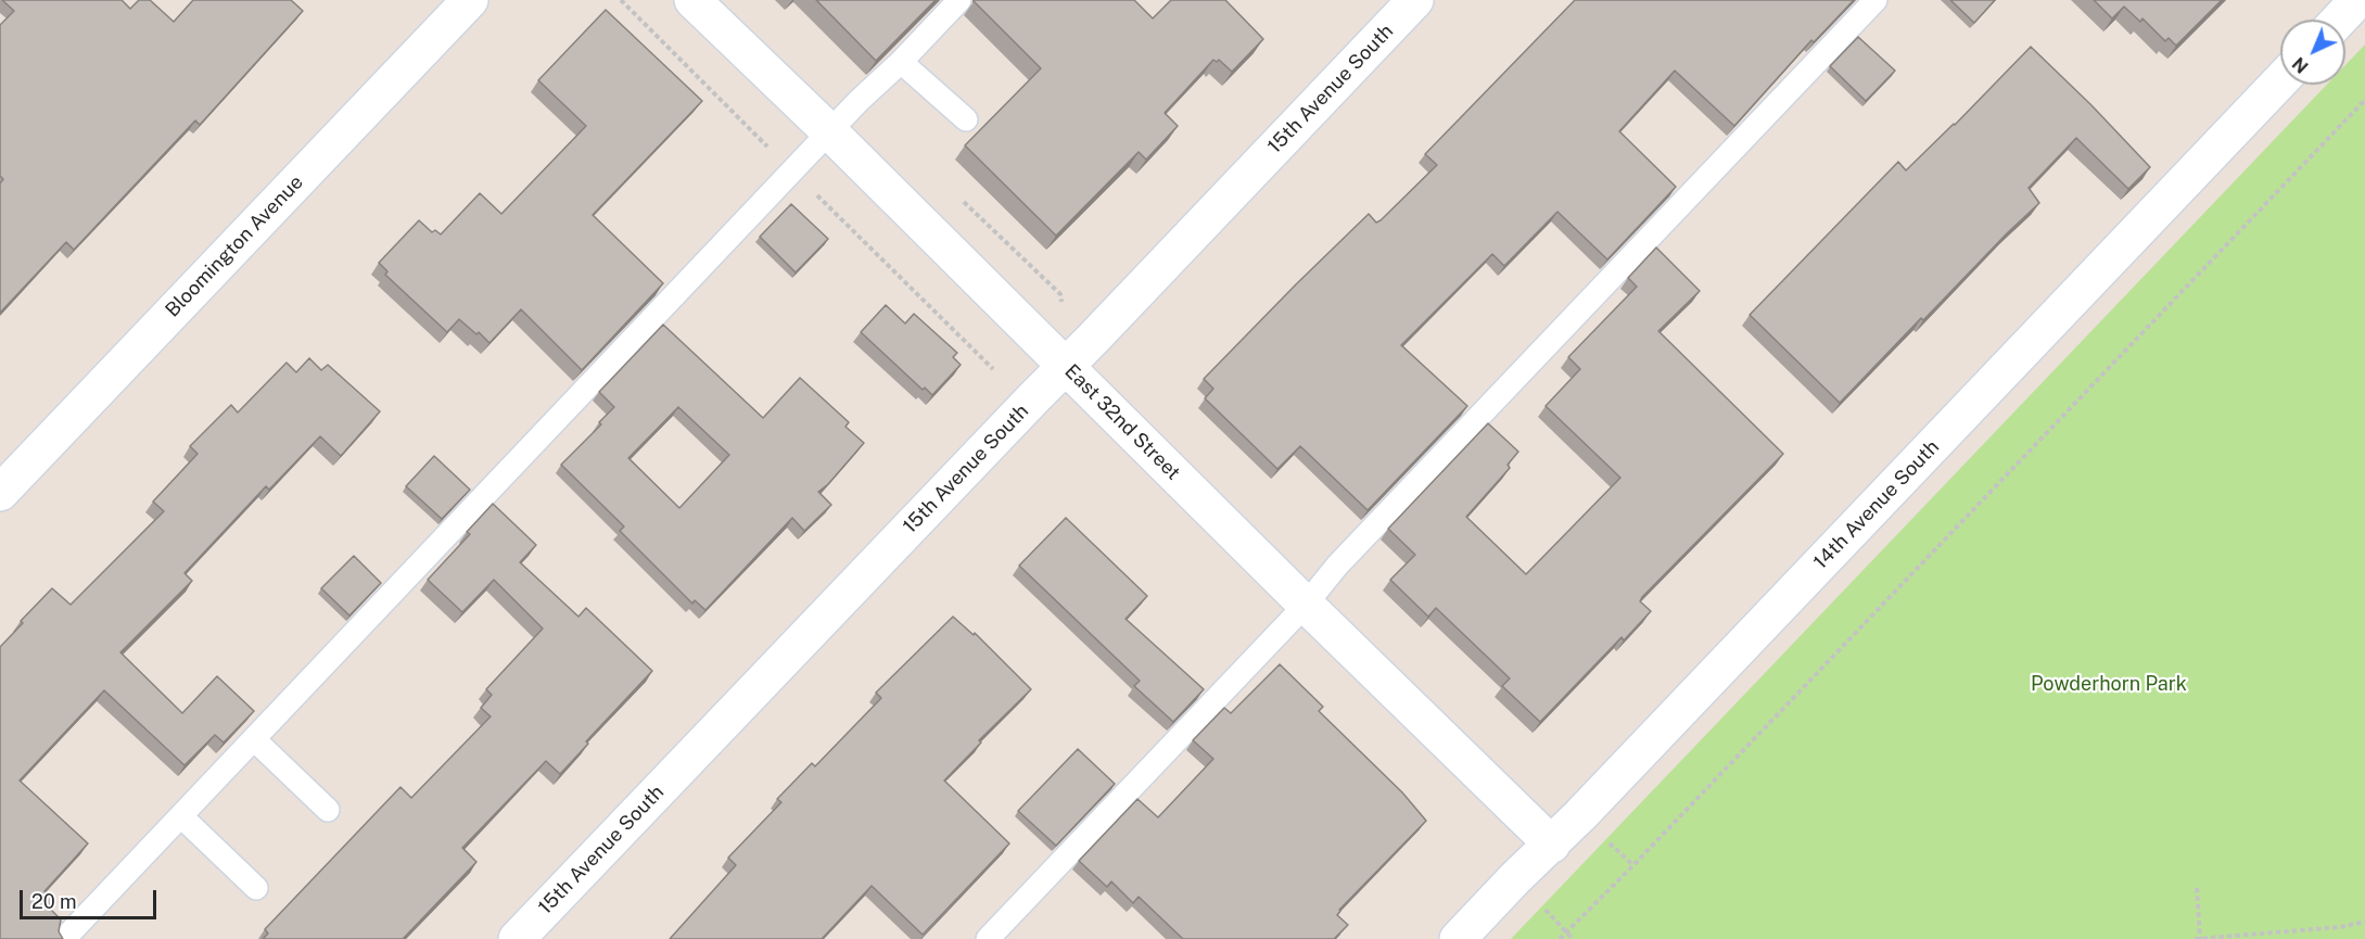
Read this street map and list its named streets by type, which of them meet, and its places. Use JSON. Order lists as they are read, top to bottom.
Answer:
{
  "streets": {
    "street": [
      "15th Avenue South",
      "Bloomington Avenue",
      "East 32nd Street",
      "14th Avenue South"
    ]
  },
  "crossings": [
    ["15th Avenue South", "East 32nd Street"],
    ["East 32nd Street", "14th Avenue South"]
  ],
  "parks": ["Powderhorn Park"],
  "scale_bar": "20 m",
  "north": "bottom left"
}
